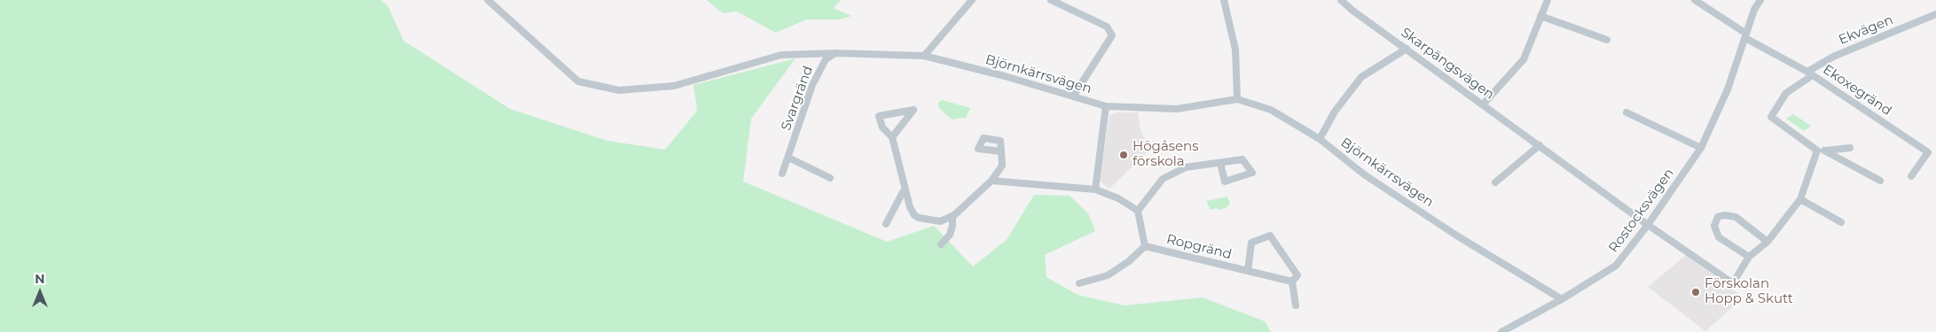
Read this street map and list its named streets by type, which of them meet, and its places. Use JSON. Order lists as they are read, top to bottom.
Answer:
{
  "streets": {
    "street": [
      "Ekvägen",
      "Skarpängsvägen",
      "Björnkärrsvägen",
      "Ekoxegränd",
      "Svargränd",
      "Rostocksvägen",
      "Ropgränd"
    ]
  },
  "crossings": [
    ["Ekvägen", "Ekoxegränd"],
    ["Skarpängsvägen", "Rostocksvägen"],
    ["Björnkärrsvägen", "Svargränd"],
    ["Björnkärrsvägen", "Rostocksvägen"],
    ["Ekoxegränd", "Rostocksvägen"]
  ],
  "places": ["Högåsens förskola", "Förskolan Hopp & Skutt"],
  "north": "top"
}
